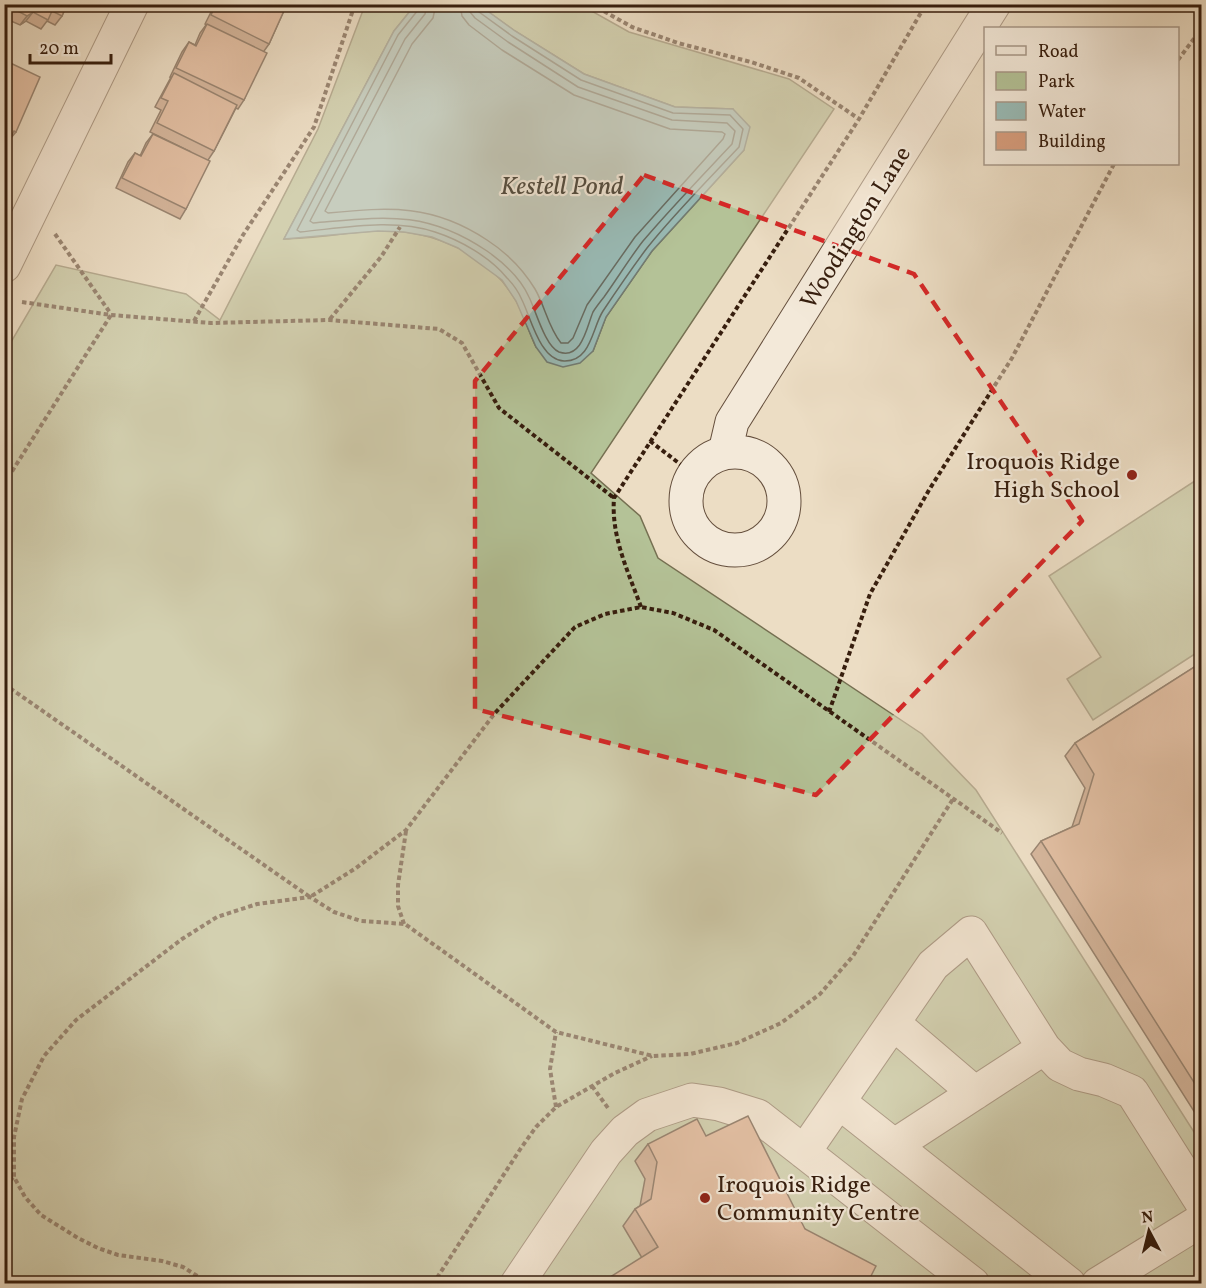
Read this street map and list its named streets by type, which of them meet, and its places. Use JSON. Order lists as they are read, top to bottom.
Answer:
{
  "streets": {
    "street": ["Woodington Lane"]
  },
  "water": ["Kestell Pond"],
  "places": ["Iroquois Ridge High School", "Iroquois Ridge Community Centre"],
  "legend": [
    "Road",
    "Park",
    "Water",
    "Building"
  ],
  "scale_bar": "20 m",
  "north": "top"
}
